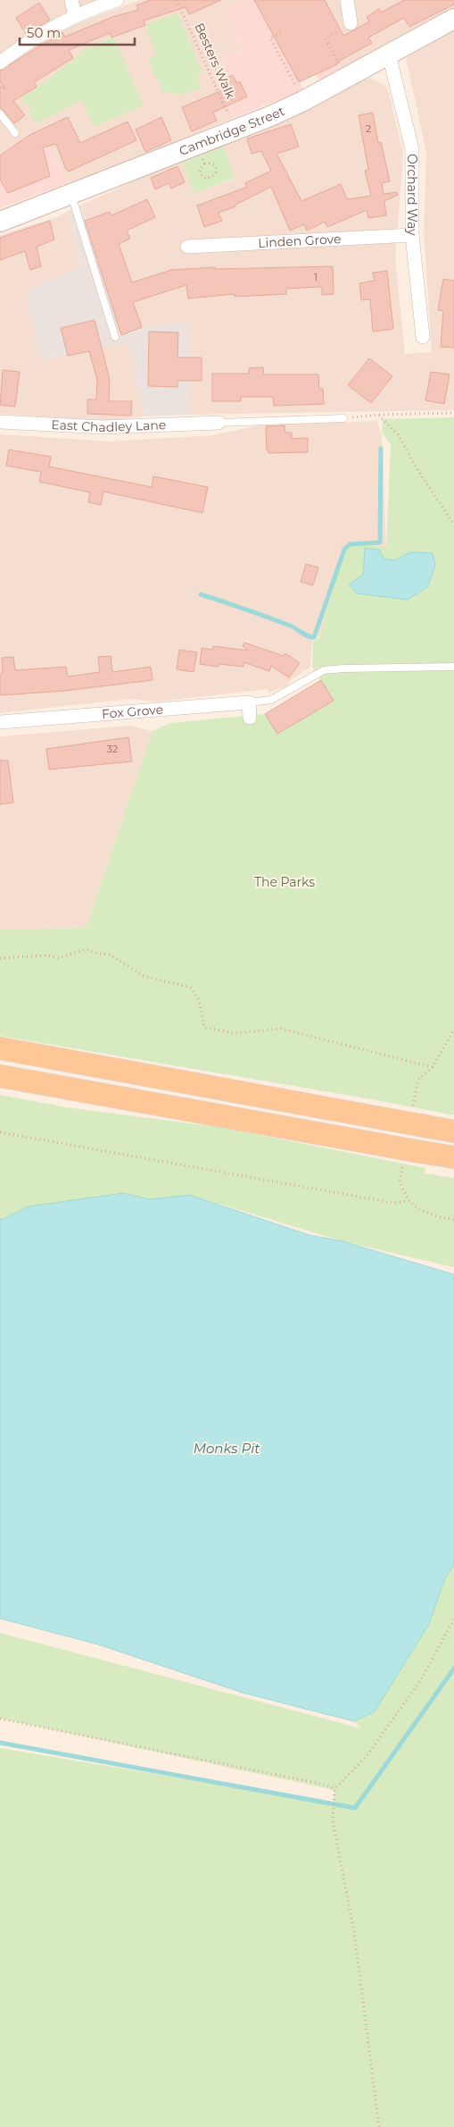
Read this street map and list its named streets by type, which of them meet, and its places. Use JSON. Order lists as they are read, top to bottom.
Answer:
{
  "streets": {
    "main road": ["Cambridge Street"],
    "street": [
      "Orchard Way",
      "Linden Grove",
      "East Chadley Lane",
      "Fox Grove"
    ],
    "path": ["Besters Walk"]
  },
  "crossings": [
    ["Besters Walk", "Cambridge Street"],
    ["Cambridge Street", "Orchard Way"],
    ["Orchard Way", "Linden Grove"]
  ],
  "water": ["Monks Pit"],
  "parks": ["The Parks"],
  "house_numbers": ["2", "1", "32"],
  "scale_bar": "50 m"
}
